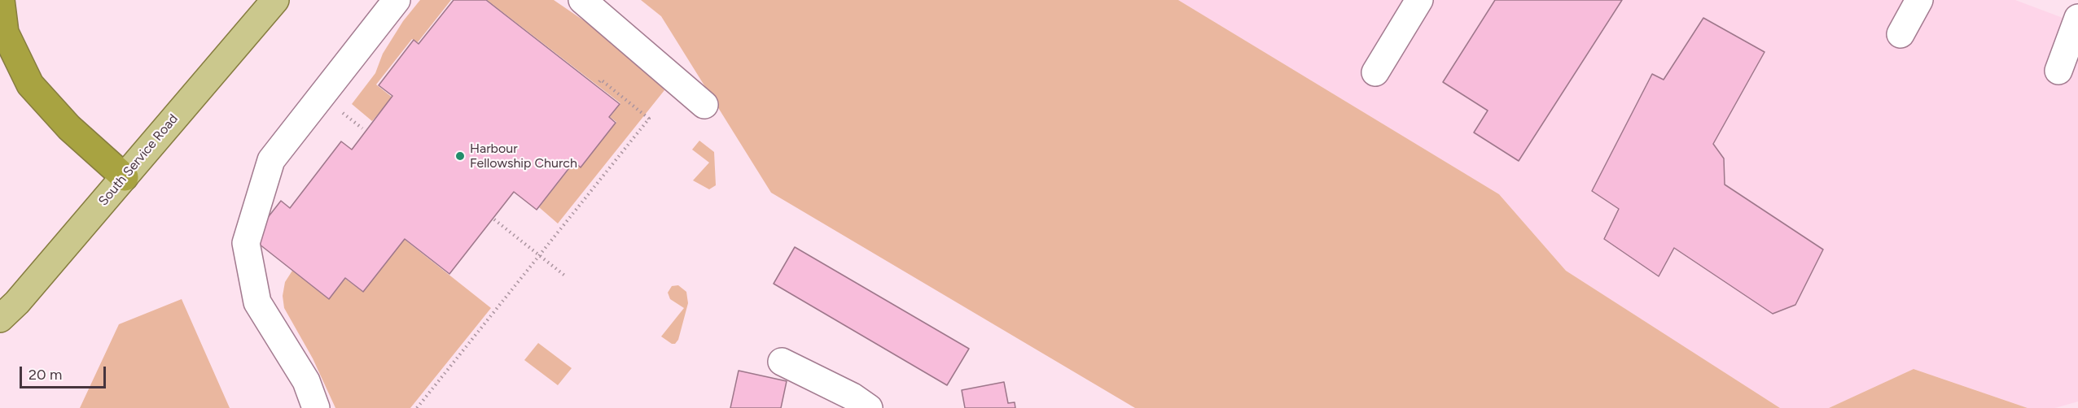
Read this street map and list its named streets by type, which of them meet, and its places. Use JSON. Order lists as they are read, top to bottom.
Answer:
{
  "streets": {
    "main road": ["South Service Road"]
  },
  "places": ["Harbour Fellowship Church"],
  "scale_bar": "20 m"
}
